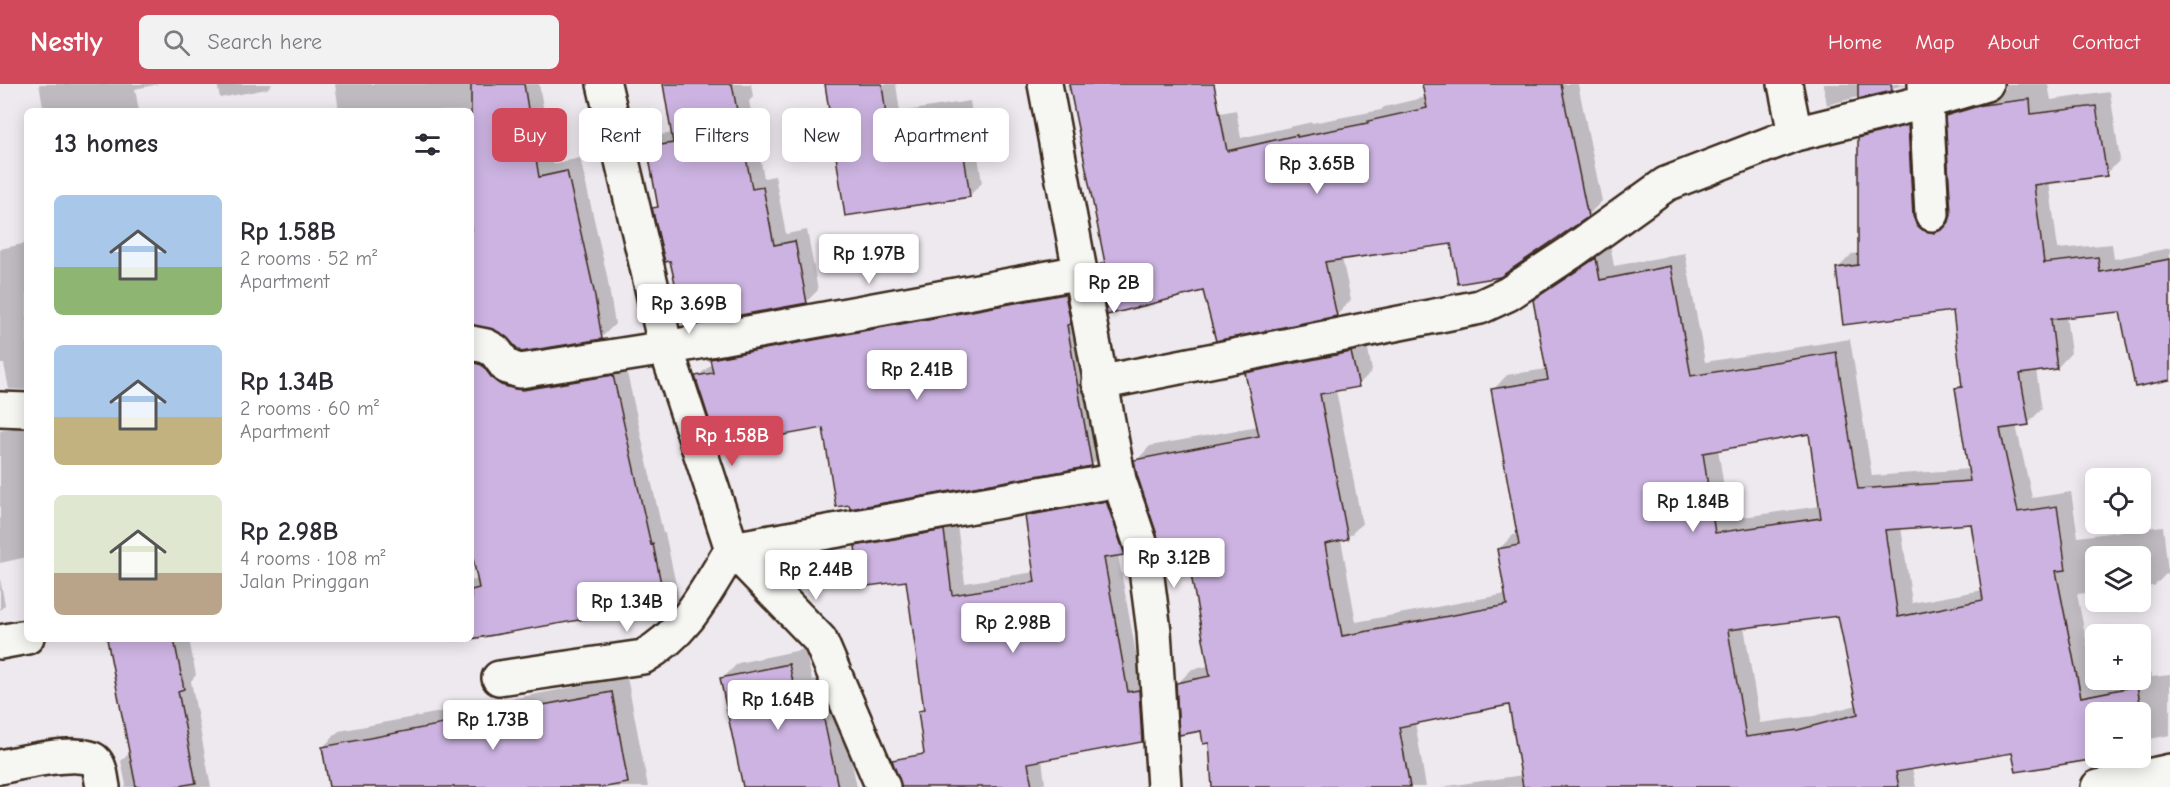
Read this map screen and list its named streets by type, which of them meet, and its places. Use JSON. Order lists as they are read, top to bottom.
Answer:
{
  "page": {
    "header": "Nestly",
    "search": "Search here",
    "nav": [
      "Home",
      "Map",
      "About",
      "Contact"
    ],
    "chip": [
      "Buy",
      "Rent",
      "Filters",
      "New",
      "Apartment"
    ],
    "heading": "13 homes",
    "price": [
      "Rp 3.65B",
      "Rp 1.97B",
      "Rp 2B",
      "Rp 3.69B",
      "Rp 2.41B",
      "Rp 1.58B",
      "Rp 1.84B",
      "Rp 3.12B",
      "Rp 2.44B",
      "Rp 1.34B",
      "Rp 2.98B",
      "Rp 1.64B",
      "Rp 1.73B"
    ],
    "list": [
      {
        "name": "Rp 1.58B",
        "note": "2 rooms · 52 m² · Apartment"
      },
      {
        "name": "Rp 1.34B",
        "note": "2 rooms · 60 m² · Apartment"
      },
      {
        "name": "Rp 2.98B",
        "note": "4 rooms · 108 m² · Jalan Pringgan"
      }
    ],
    "map_buttons": ["+", "−"]
  }
}
